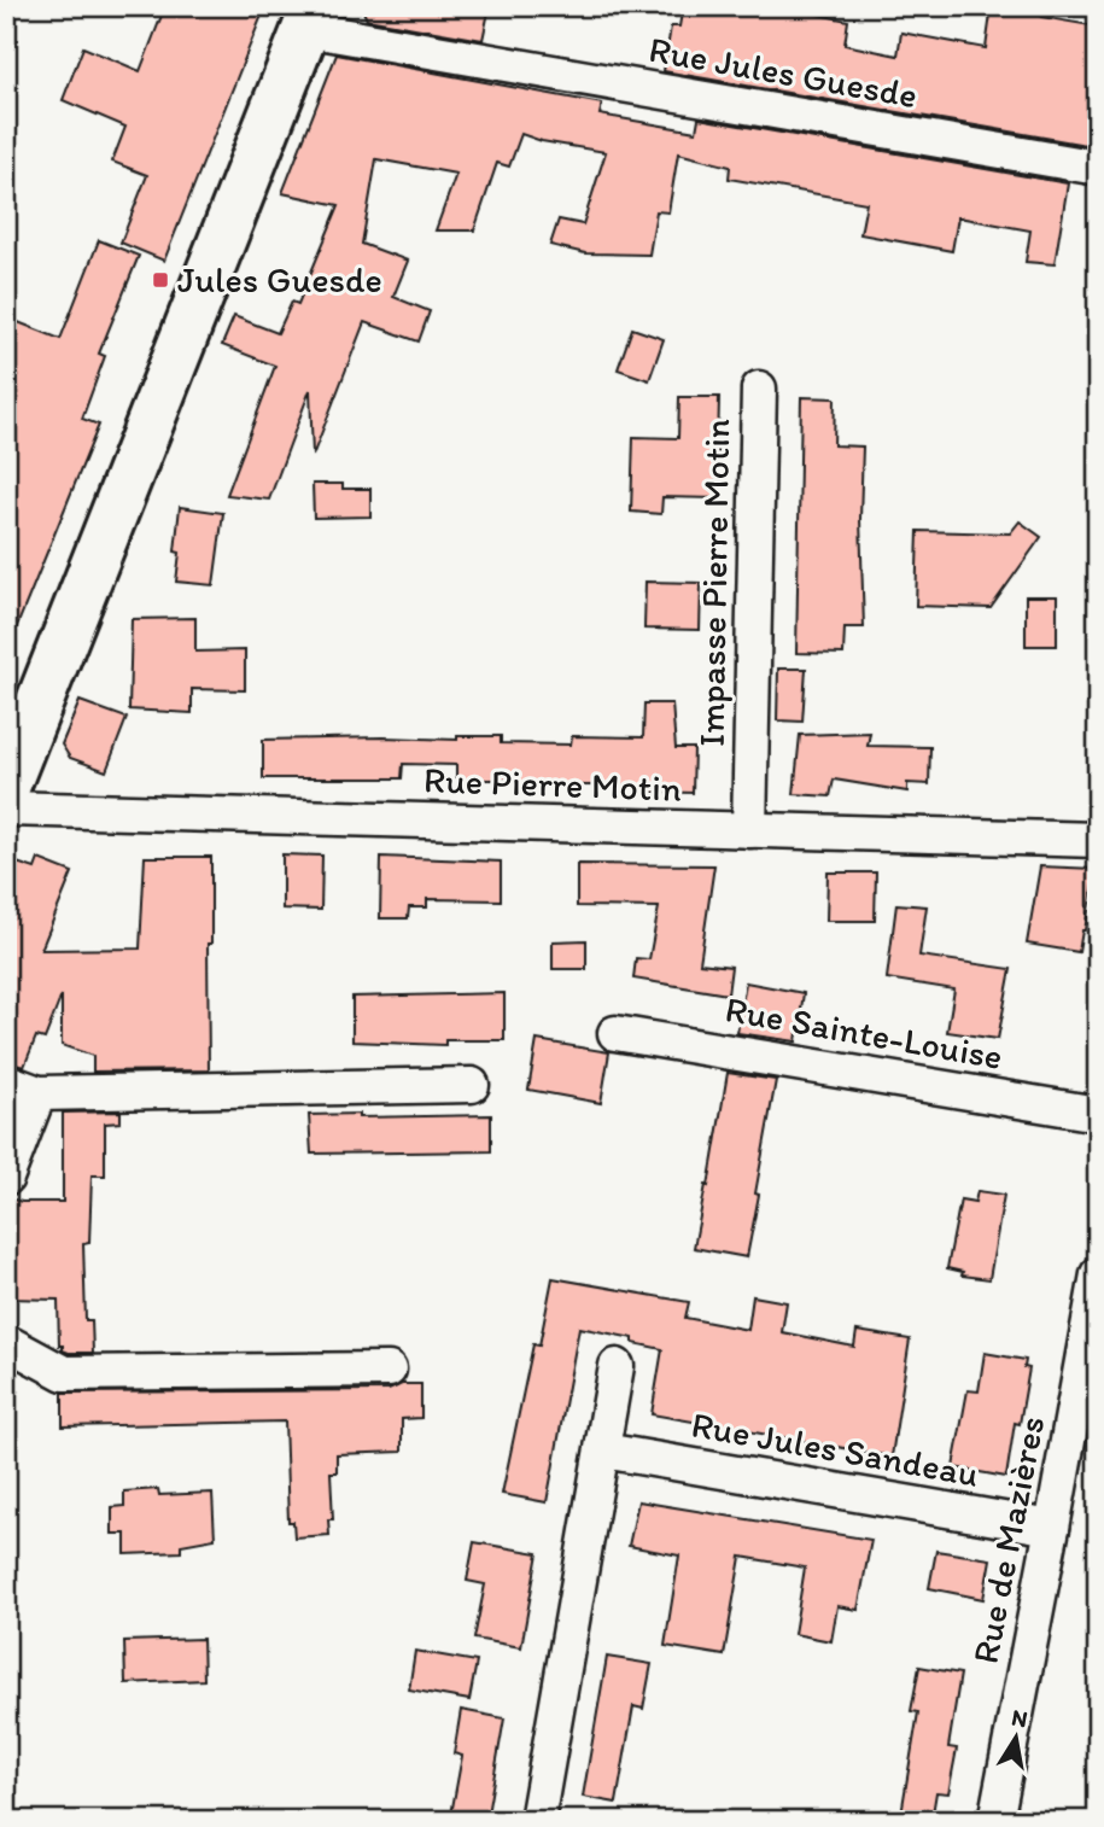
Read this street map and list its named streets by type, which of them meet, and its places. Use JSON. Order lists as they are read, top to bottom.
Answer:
{
  "streets": {
    "street": [
      "Rue Jules Guesde",
      "Impasse Pierre Motin",
      "Rue Pierre Motin",
      "Rue Sainte-Louise",
      "Rue Jules Sandeau",
      "Rue de Mazières"
    ]
  },
  "crossings": [
    ["Impasse Pierre Motin", "Rue Pierre Motin"],
    ["Rue Jules Sandeau", "Rue de Mazières"]
  ],
  "places": {
    "transit": ["Jules Guesde"]
  },
  "north": "top"
}
